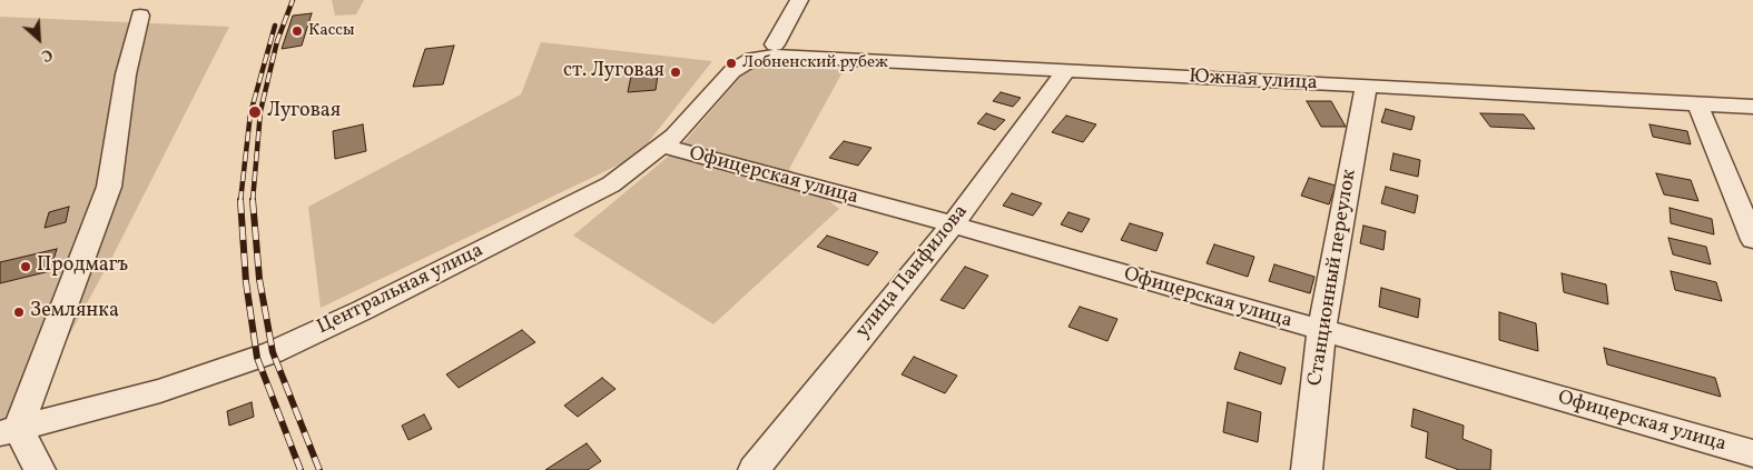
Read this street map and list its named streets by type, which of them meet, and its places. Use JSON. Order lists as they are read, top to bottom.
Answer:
{
  "streets": {
    "street": [
      "Южная улица",
      "Офицерская улица",
      "улица Панфилова",
      "Станционный переулок",
      "Центральная улица"
    ]
  },
  "crossings": [
    ["Южная улица", "улица Панфилова"],
    ["Южная улица", "Станционный переулок"],
    ["Южная улица", "Центральная улица"],
    ["Офицерская улица", "улица Панфилова"],
    ["Офицерская улица", "Станционный переулок"],
    ["Офицерская улица", "Центральная улица"]
  ],
  "places": [
    "Кассы",
    "Лобненский рубеж",
    "ст. Луговая",
    "Луговая",
    "Продмагъ",
    "Землянка"
  ],
  "north": "bottom right"
}
